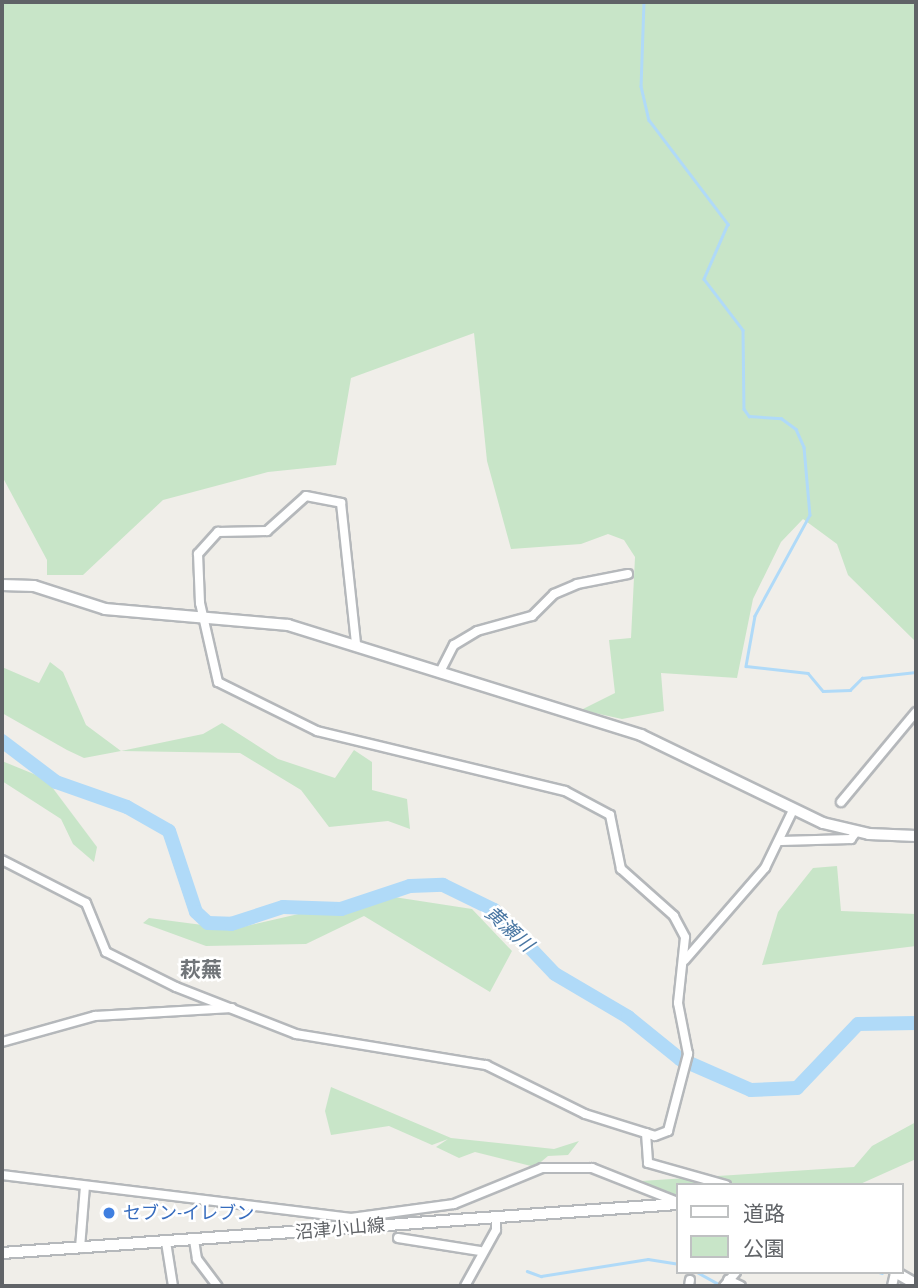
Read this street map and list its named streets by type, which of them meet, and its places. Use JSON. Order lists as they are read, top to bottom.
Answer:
{
  "streets": {
    "street": ["沼津小山線"]
  },
  "districts": ["萩蕪"],
  "water": ["黄瀬川"],
  "places": ["セブン-イレブン"],
  "legend": ["道路", "公園"]
}
